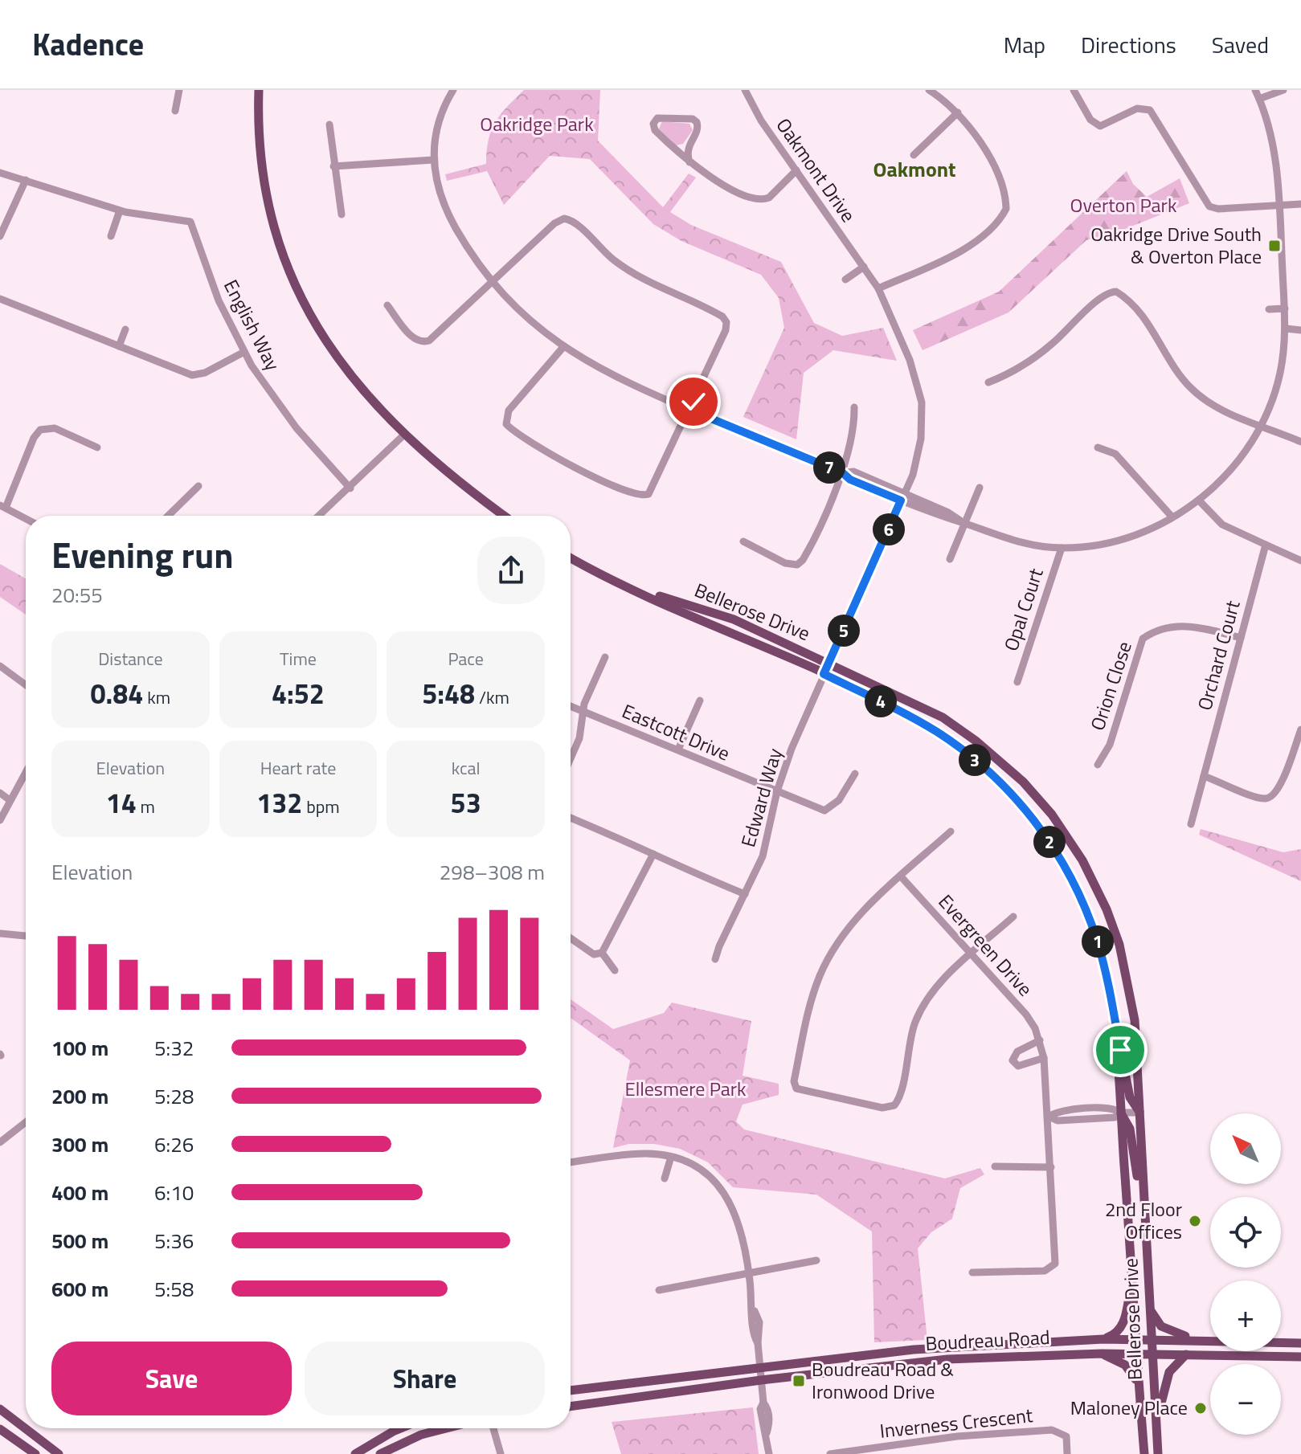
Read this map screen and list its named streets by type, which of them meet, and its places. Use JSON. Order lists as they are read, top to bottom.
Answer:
{
  "streets": {
    "main road": ["Bellerose Drive", "Boudreau Road"],
    "street": [
      "Oakmont Drive",
      "English Way",
      "Opal Court",
      "Orchard Court",
      "Orion Close",
      "Eastcott Drive",
      "Edward Way",
      "Evergreen Drive",
      "Inverness Crescent"
    ]
  },
  "crossings": [
    ["Oakmont Drive", "Bellerose Drive"],
    ["Oakmont Drive", "Edward Way"],
    ["Bellerose Drive", "Edward Way"],
    ["Bellerose Drive", "Boudreau Road"],
    ["Orchard Court", "Orion Close"],
    ["Eastcott Drive", "Edward Way"]
  ],
  "districts": ["Oakmont"],
  "parks": ["Oakridge Park", "Overton Park", "Ellesmere Park"],
  "places": {
    "transit": ["Oakridge Drive South & Overton Place", "Boudreau Road & Ironwood Drive"],
    "other": ["2nd Floor Offices", "Maloney Place"]
  },
  "north": "top left",
  "page": {
    "header": "Kadence",
    "nav": ["Map", "Directions", "Saved"],
    "pins": [
      "7",
      "6",
      "5",
      "4",
      "3",
      "2",
      "1"
    ],
    "heading": ["Evening run", "20:55"],
    "stats": [
      ["Distance", "0.84 km"],
      ["Time", "4:52"],
      ["Pace", "5:48 /km"],
      ["Elevation", "14 m"],
      ["Heart rate", "132 bpm"],
      ["kcal", "53"]
    ],
    "chart": ["Elevation", "298–308 m"],
    "list": [
      {
        "name": "100 m",
        "note": "5:32"
      },
      {
        "name": "200 m",
        "note": "5:28"
      },
      {
        "name": "300 m",
        "note": "6:26"
      },
      {
        "name": "400 m",
        "note": "6:10"
      },
      {
        "name": "500 m",
        "note": "5:36"
      },
      {
        "name": "600 m",
        "note": "5:58"
      }
    ],
    "map_buttons": ["+", "−"],
    "buttons": ["Save", "Share"]
  }
}
